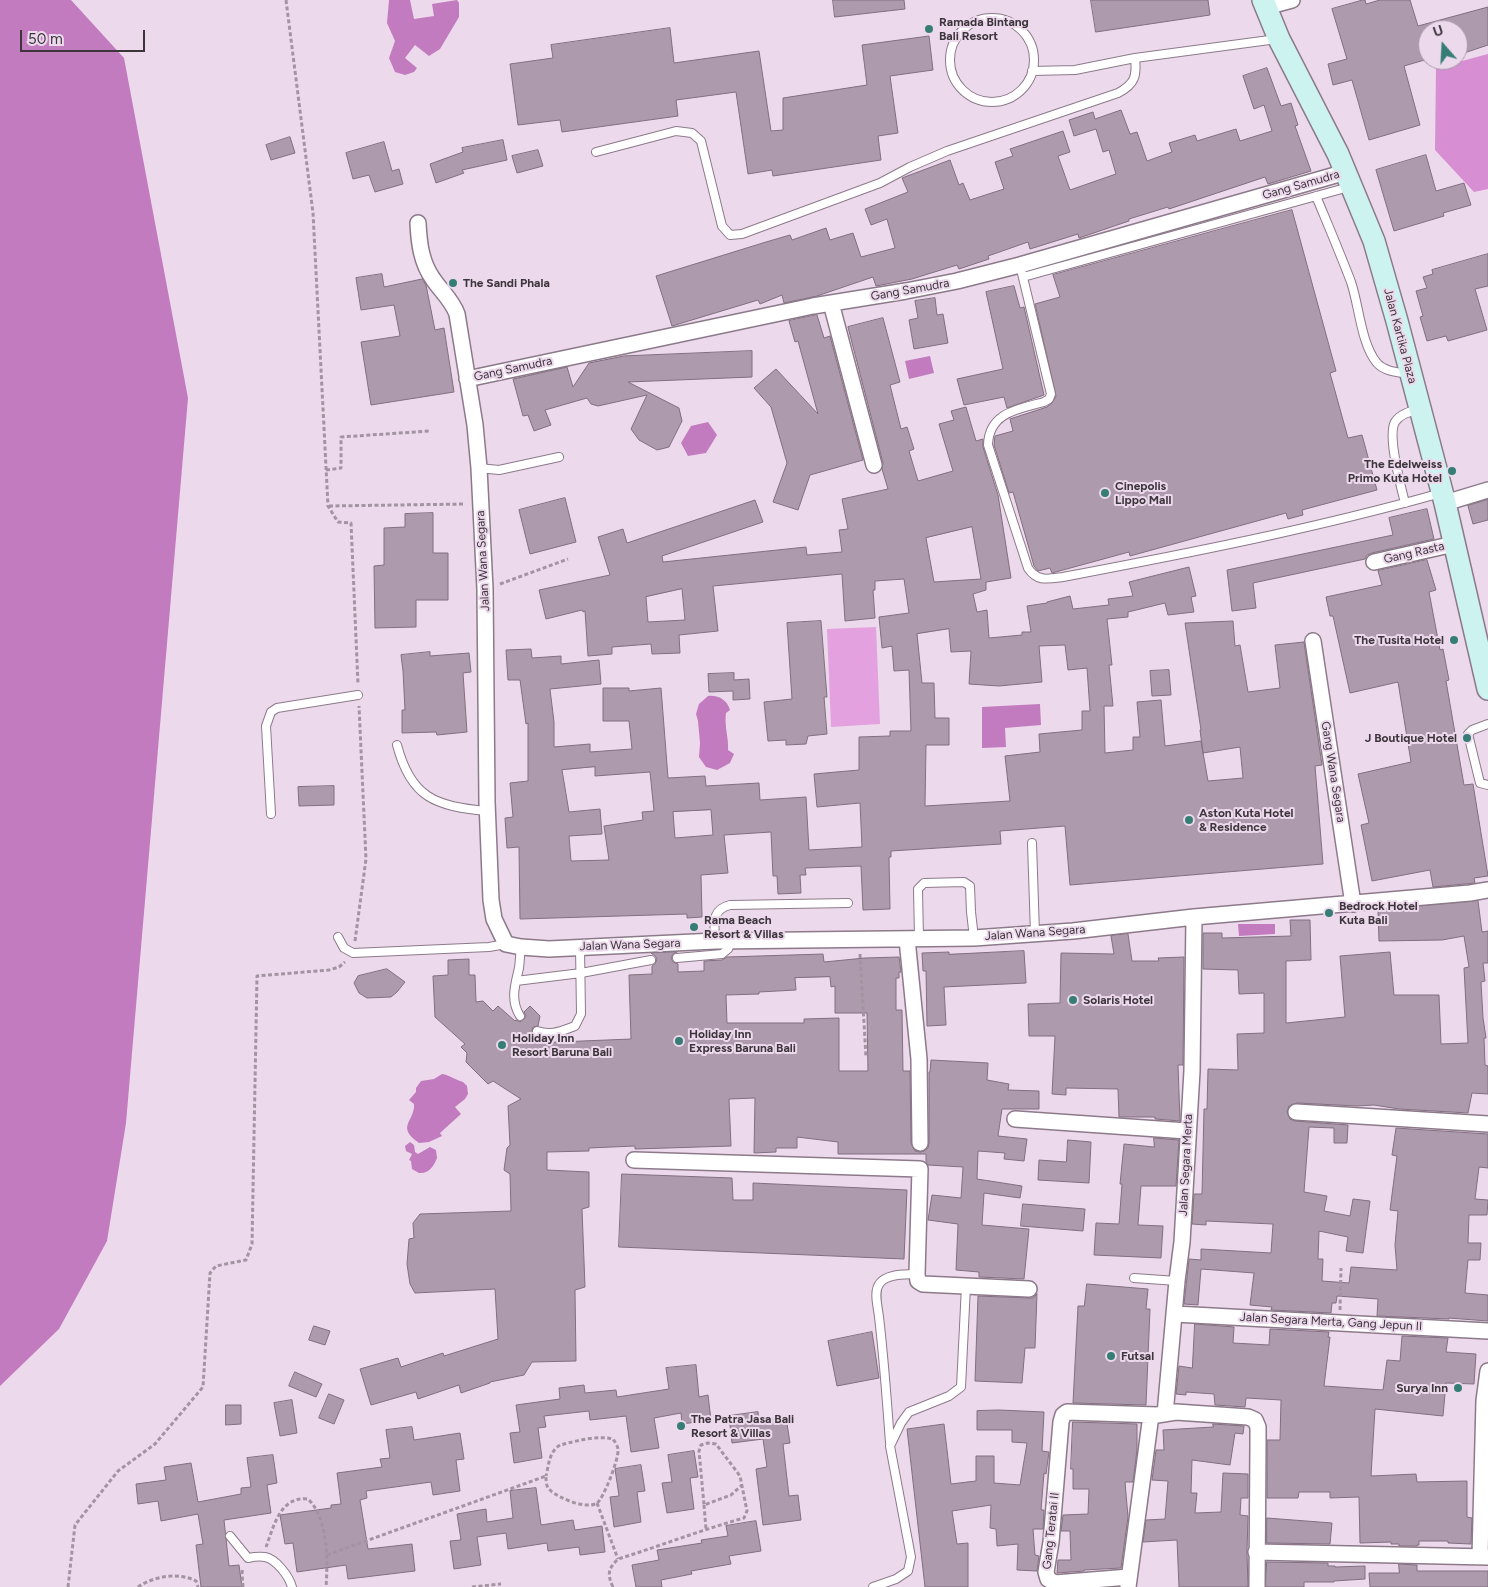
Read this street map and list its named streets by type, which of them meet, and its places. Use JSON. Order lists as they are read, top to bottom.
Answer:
{
  "streets": {
    "main road": ["Jalan Kartika Plaza"],
    "street": [
      "Gang Samudra",
      "Gang Rasta",
      "Jalan Wana Segara",
      "Gang Wana Segara",
      "Jalan Segara Merta",
      "Jalan Segara Merta, Gang Jepun II",
      "Gang Teratai II"
    ]
  },
  "crossings": [
    ["Gang Samudra", "Jalan Kartika Plaza"],
    ["Gang Samudra", "Jalan Wana Segara"],
    ["Jalan Kartika Plaza", "Gang Rasta"],
    ["Jalan Wana Segara", "Gang Wana Segara"],
    ["Jalan Wana Segara", "Jalan Segara Merta"],
    ["Jalan Segara Merta", "Jalan Segara Merta, Gang Jepun II"],
    ["Jalan Segara Merta", "Gang Teratai II"]
  ],
  "places": [
    "Ramada Bintang Bali Resort",
    "The Sandi Phala",
    "The Edelweiss Primo Kuta Hotel",
    "Cinepolis Lippo Mall",
    "The Tusita Hotel",
    "J Boutique Hotel",
    "Aston Kuta Hotel & Residence",
    "Bedrock Hotel Kuta Bali",
    "Rama Beach Resort & Villas",
    "Solaris Hotel",
    "Holiday Inn Express Baruna Bali",
    "Holiday Inn Resort Baruna Bali",
    "Futsal",
    "Surya Inn",
    "The Patra Jasa Bali Resort & Villas"
  ],
  "scale_bar": "50 m",
  "north": "top"
}
